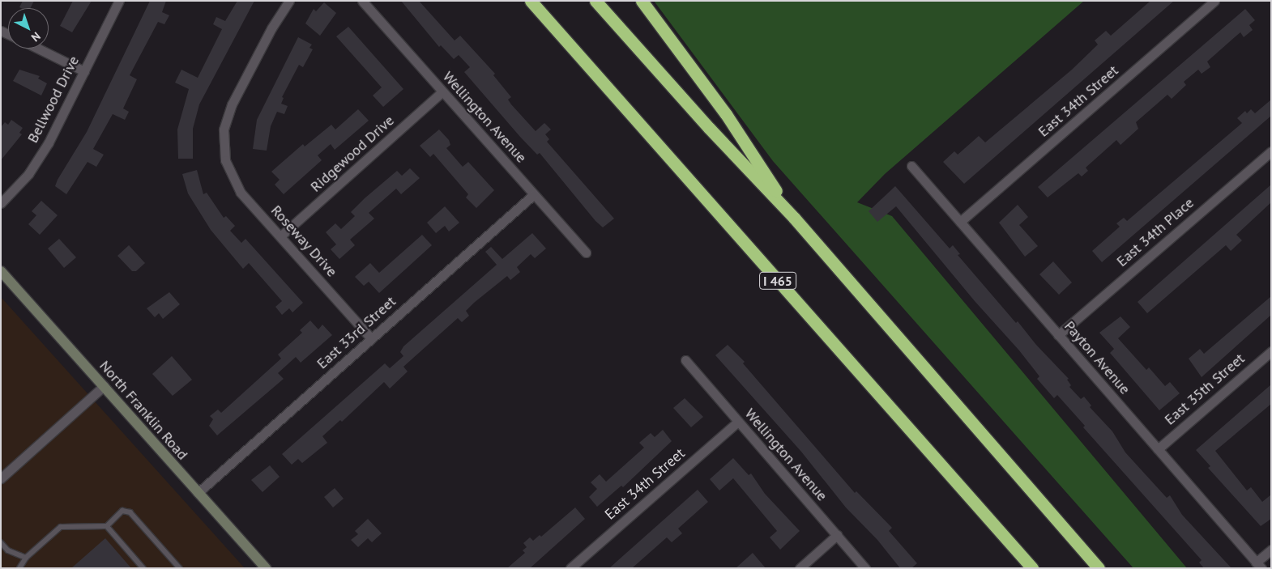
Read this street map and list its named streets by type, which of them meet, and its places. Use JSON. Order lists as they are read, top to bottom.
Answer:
{
  "streets": {
    "highway": ["I 465"],
    "main road": ["North Franklin Road"],
    "street": [
      "Bellwood Drive",
      "East 34th Street",
      "Wellington Avenue",
      "Ridgewood Drive",
      "East 34th Place",
      "Roseway Drive",
      "East 33rd Street",
      "Payton Avenue",
      "East 35th Street"
    ]
  },
  "crossings": [
    ["East 34th Street", "Wellington Avenue"],
    ["East 34th Street", "Payton Avenue"],
    ["Wellington Avenue", "Ridgewood Drive"],
    ["Wellington Avenue", "East 33rd Street"],
    ["Ridgewood Drive", "Roseway Drive"],
    ["East 34th Place", "Payton Avenue"],
    ["Roseway Drive", "East 33rd Street"],
    ["East 33rd Street", "North Franklin Road"],
    ["Payton Avenue", "East 35th Street"]
  ],
  "north": "bottom right"
}
